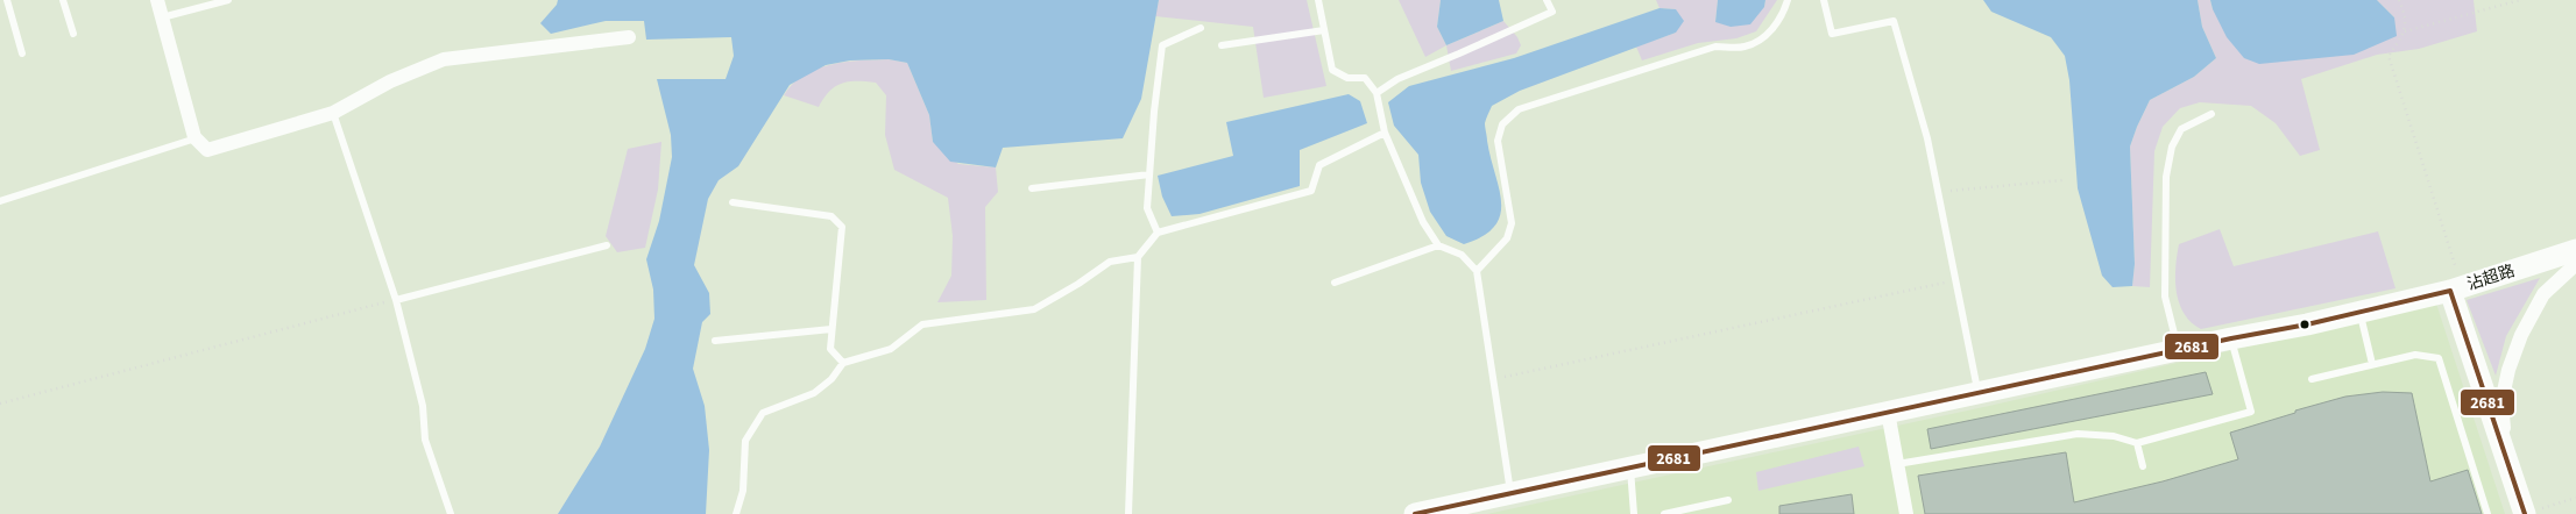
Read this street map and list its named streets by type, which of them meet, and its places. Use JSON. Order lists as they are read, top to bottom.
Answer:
{
  "streets": {
    "street": ["沾超路"]
  },
  "lines": ["transit line 2681"]
}
